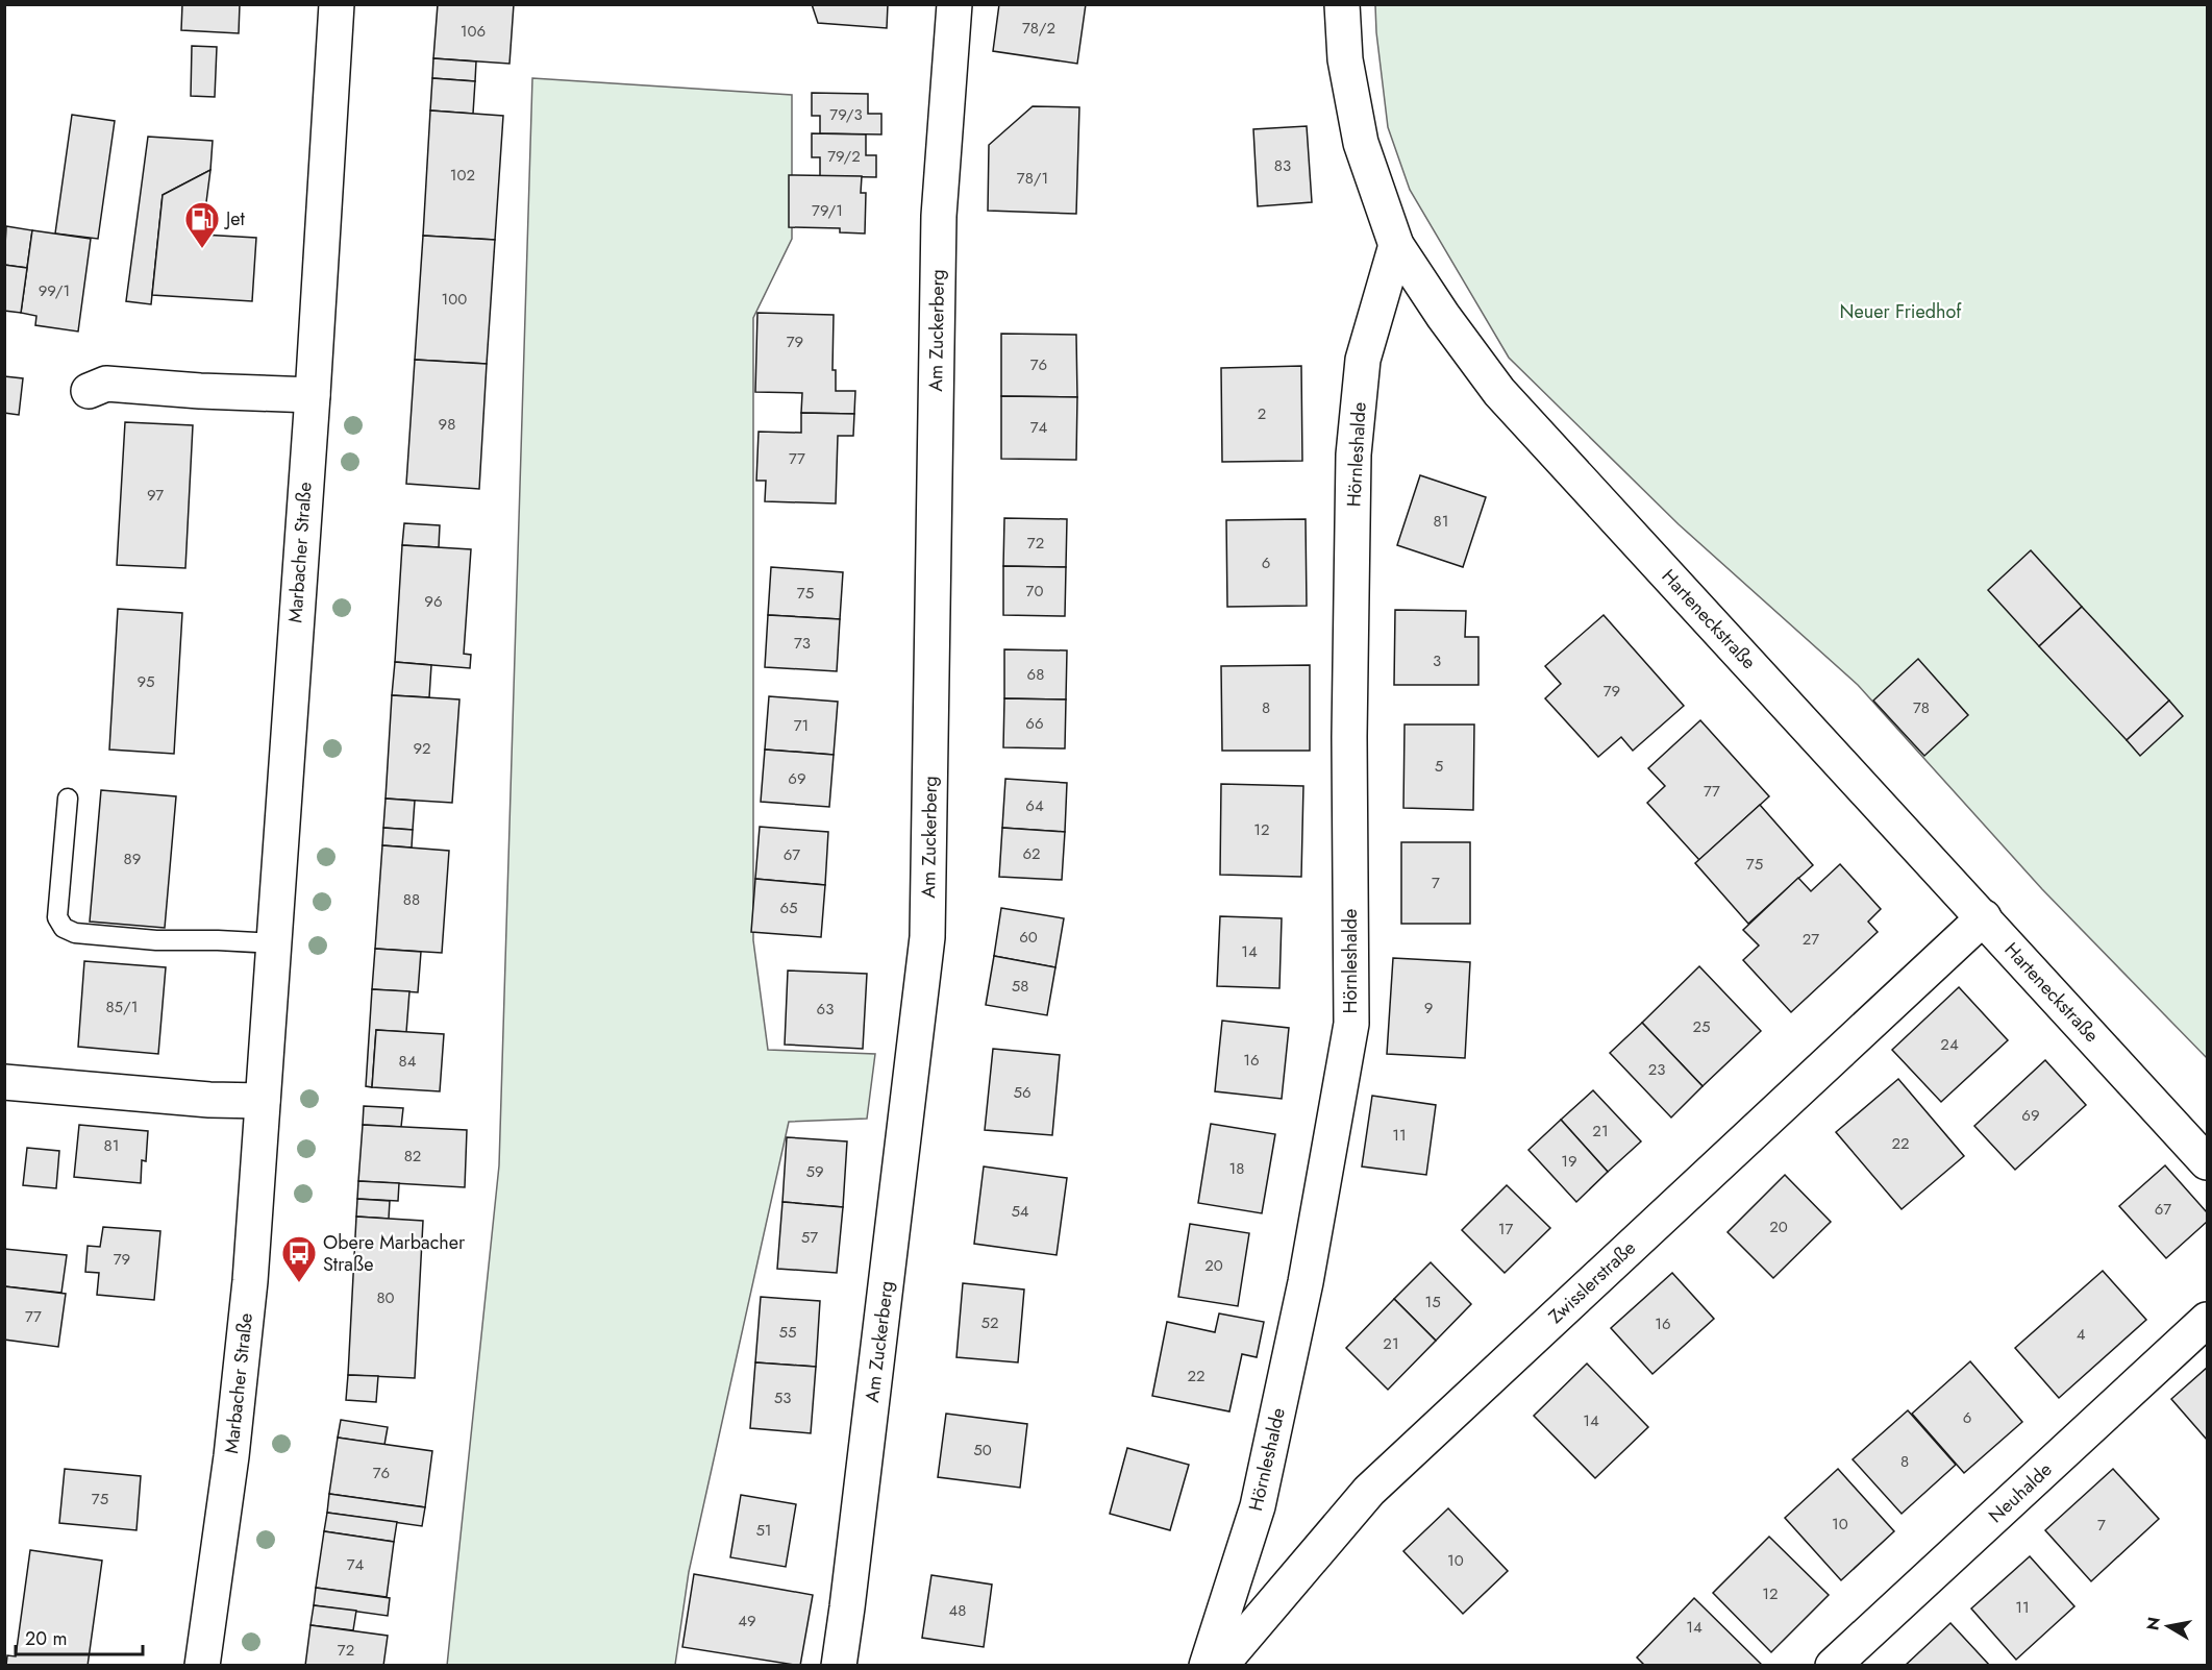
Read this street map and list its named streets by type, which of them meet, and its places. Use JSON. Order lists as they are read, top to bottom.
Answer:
{
  "streets": {
    "street": [
      "Am Zuckerberg",
      "Hörnleshalde",
      "Marbacher Straße",
      "Harteneckstraße",
      "Zwisslerstraße",
      "Neuhalde"
    ]
  },
  "crossings": [
    ["Hörnleshalde", "Harteneckstraße"],
    ["Harteneckstraße", "Zwisslerstraße"]
  ],
  "parks": ["Neuer Friedhof"],
  "places": {
    "fuel station": ["Jet"],
    "bus stop": ["Obere Marbacher Straße"]
  },
  "house_numbers": [
    "78/2",
    "106",
    "79/3",
    "79/2",
    "83",
    "102",
    "78/1",
    "79/1",
    "99/1",
    "100",
    "79",
    "76",
    "2",
    "98",
    "74",
    "77",
    "97",
    "81",
    "72",
    "6",
    "70",
    "75",
    "96",
    "73",
    "3",
    "68",
    "95",
    "79",
    "8",
    "78",
    "66",
    "71",
    "92",
    "5",
    "69",
    "77",
    "64",
    "12",
    "62",
    "67",
    "89",
    "75",
    "7",
    "88",
    "65",
    "60",
    "27",
    "14",
    "58",
    "85/1",
    "9",
    "63",
    "25",
    "24",
    "16",
    "84",
    "23",
    "56",
    "69",
    "21",
    "11",
    "22",
    "81",
    "82",
    "19",
    "18",
    "59",
    "67",
    "54",
    "20",
    "17",
    "57",
    "79",
    "20",
    "80",
    "15",
    "77",
    "52",
    "16",
    "55",
    "4",
    "21",
    "22",
    "53",
    "6",
    "14",
    "50",
    "8",
    "76",
    "75",
    "10",
    "7",
    "51",
    "10",
    "74",
    "12",
    "11",
    "48",
    "49",
    "14",
    "72"
  ],
  "scale_bar": "20 m",
  "north": "left"
}
